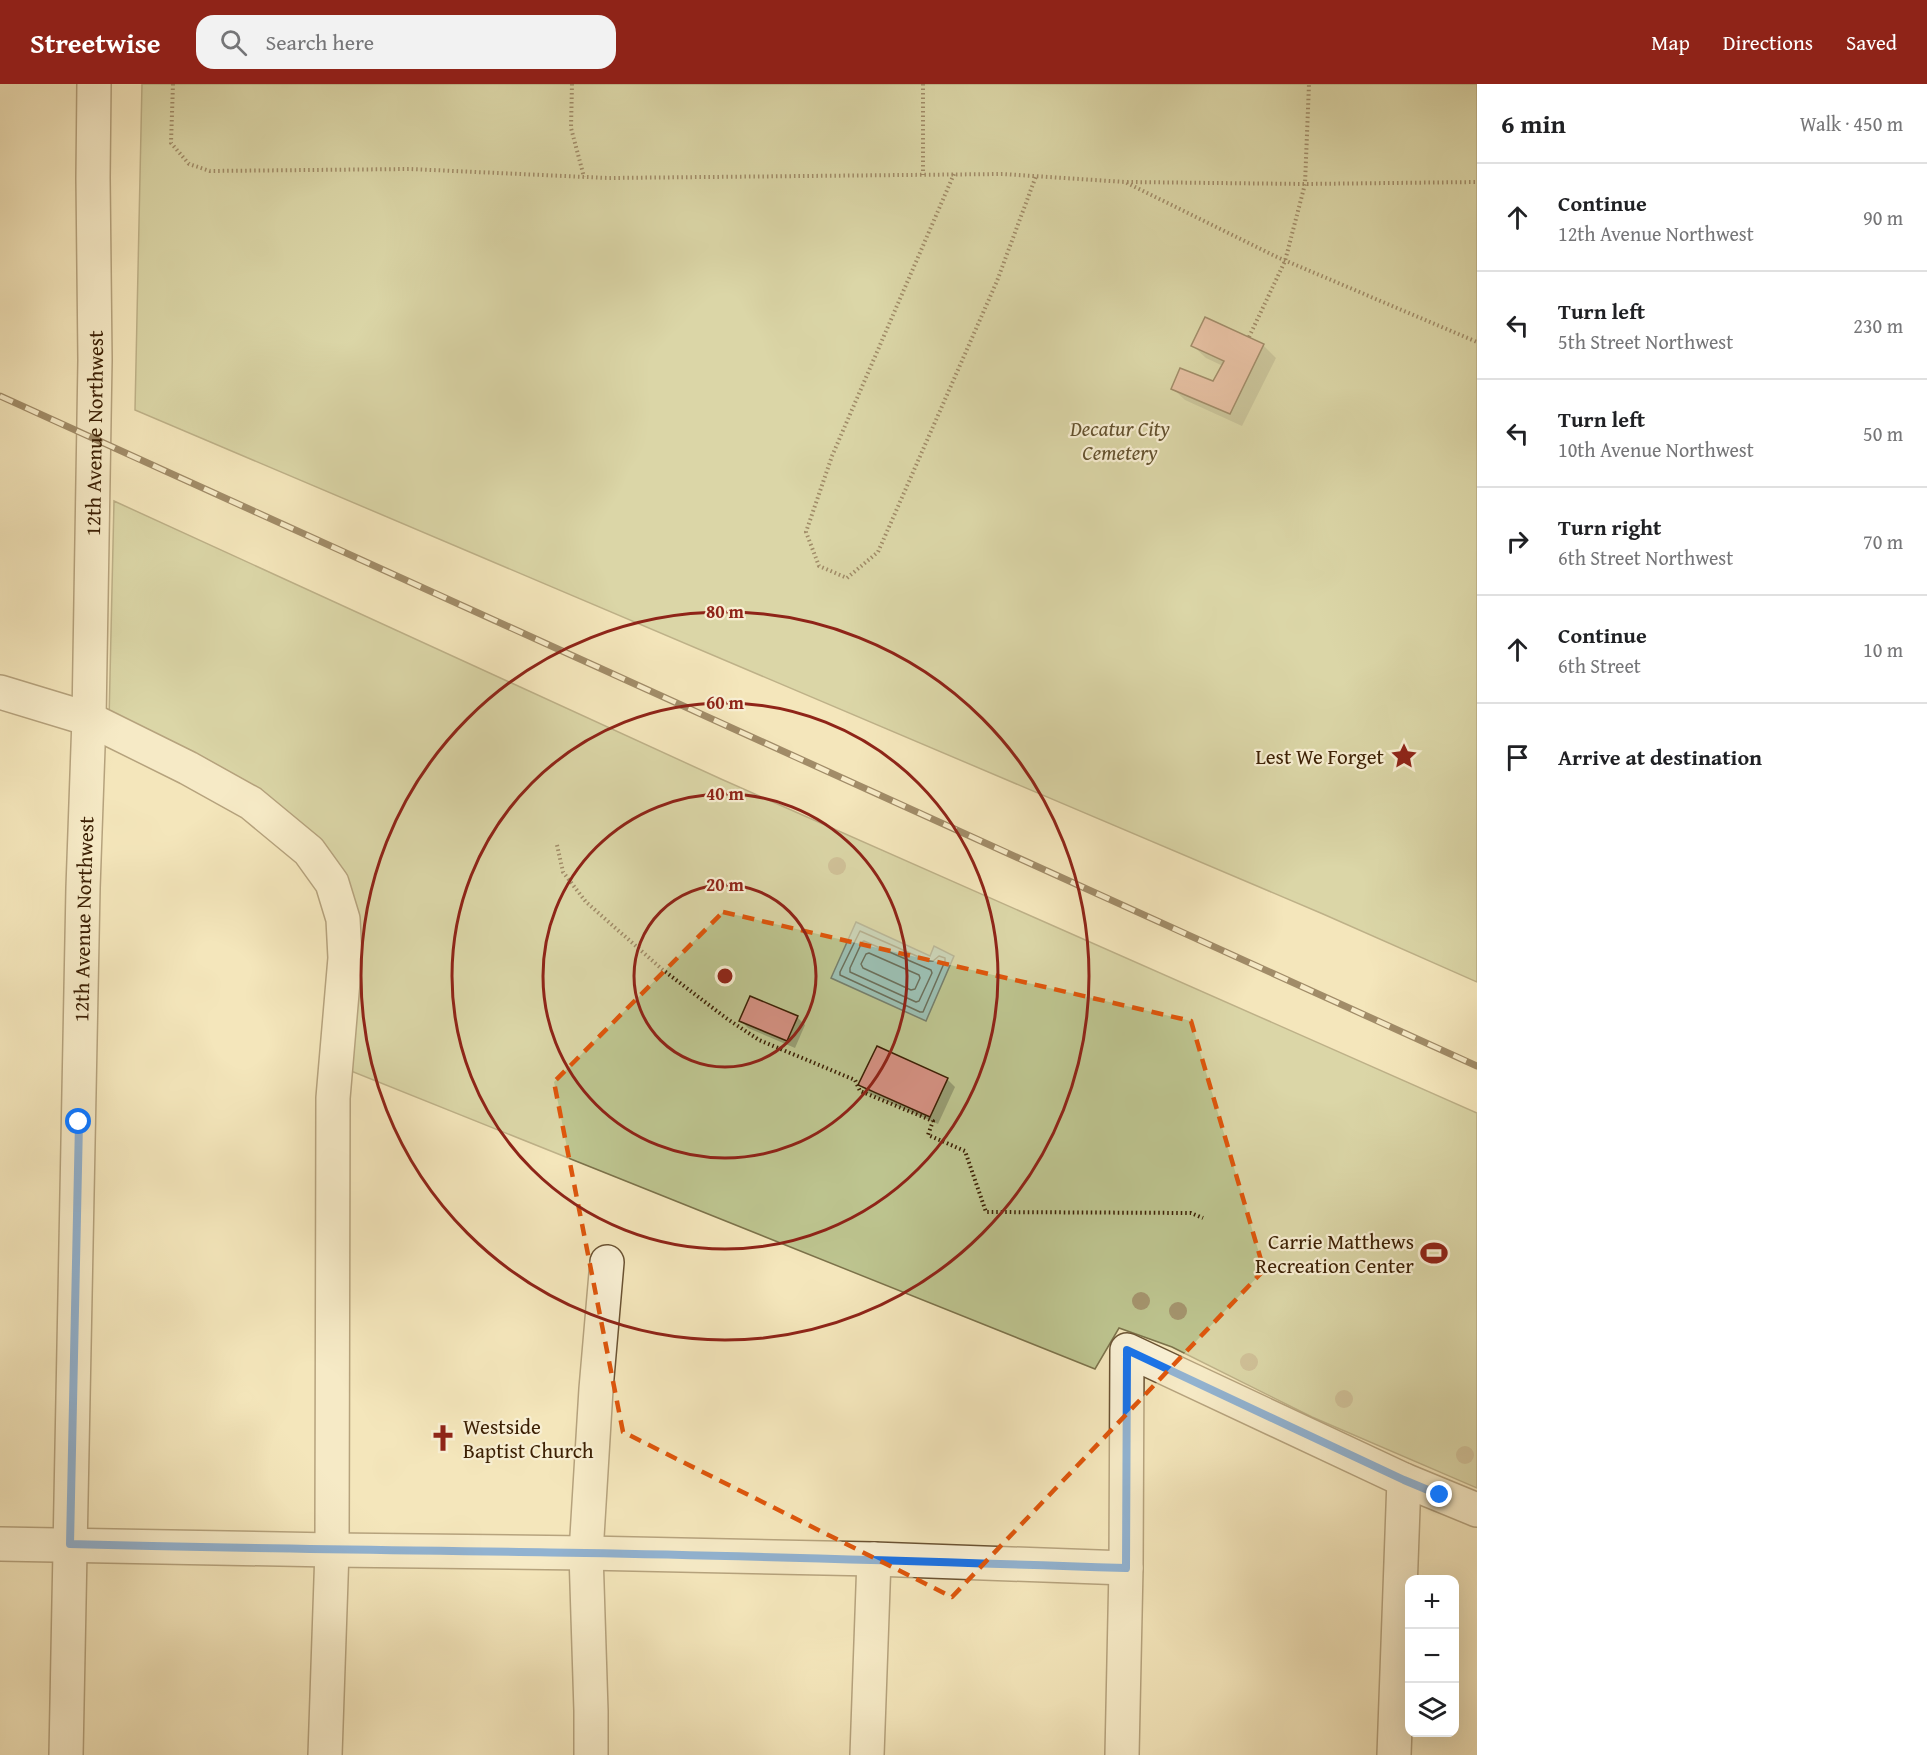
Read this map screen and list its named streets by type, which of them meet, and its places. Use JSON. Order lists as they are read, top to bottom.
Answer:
{
  "streets": {
    "street": ["12th Avenue Northwest"]
  },
  "parks": ["Decatur City Cemetery"],
  "places": {
    "place": ["Lest We Forget"],
    "sports": ["Carrie Matthews Recreation Center"],
    "church": ["Westside Baptist Church"]
  },
  "page": {
    "header": "Streetwise",
    "search": "Search here",
    "nav": ["Map", "Directions", "Saved"],
    "heading": ["6 min", "Walk · 450 m"],
    "list": [
      ["Continue", "12th Avenue Northwest", "90 m"],
      ["Turn left", "5th Street Northwest", "230 m"],
      ["Turn left", "10th Avenue Northwest", "50 m"],
      ["Turn right", "6th Street Northwest", "70 m"],
      ["Continue", "6th Street", "10 m"],
      "Arrive at destination"
    ],
    "map_buttons": ["+", "−"]
  },
  "rings": [
    "80 m",
    "60 m",
    "40 m",
    "20 m"
  ]
}
